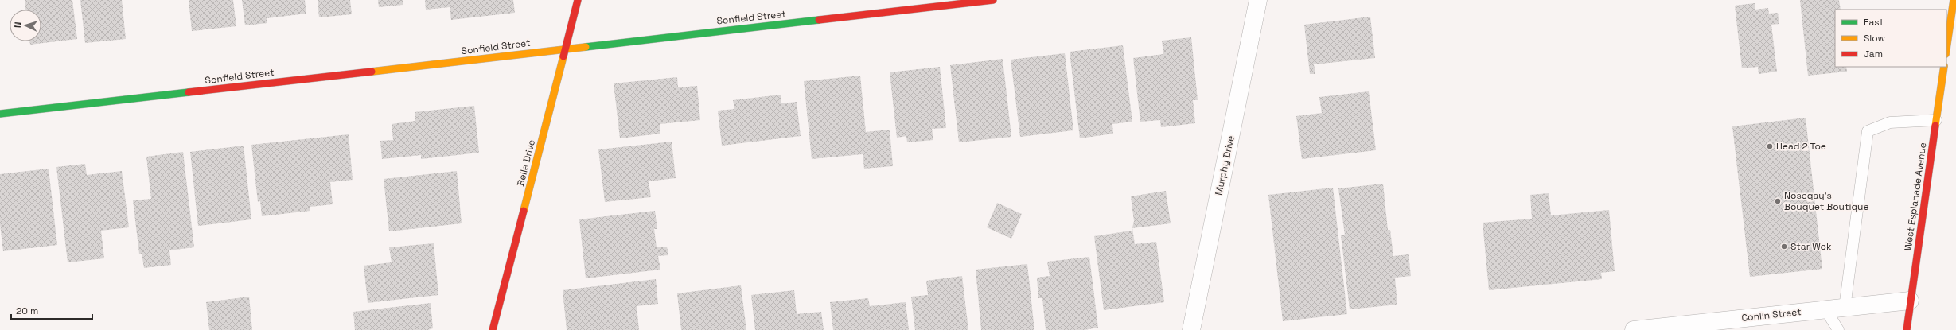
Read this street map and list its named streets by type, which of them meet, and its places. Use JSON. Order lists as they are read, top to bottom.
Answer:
{
  "streets": {
    "street": [
      "Sonfield Street",
      "Belle Drive",
      "Murphy Drive",
      "West Esplanade Avenue",
      "Conlin Street"
    ]
  },
  "crossings": [
    ["Sonfield Street", "Belle Drive"],
    ["West Esplanade Avenue", "Conlin Street"]
  ],
  "places": ["Head 2 Toe", "Nosegay's Bouquet Boutique", "Star Wok"],
  "legend": ["Fast", "Slow", "Jam"],
  "scale_bar": "20 m",
  "north": "left"
}
